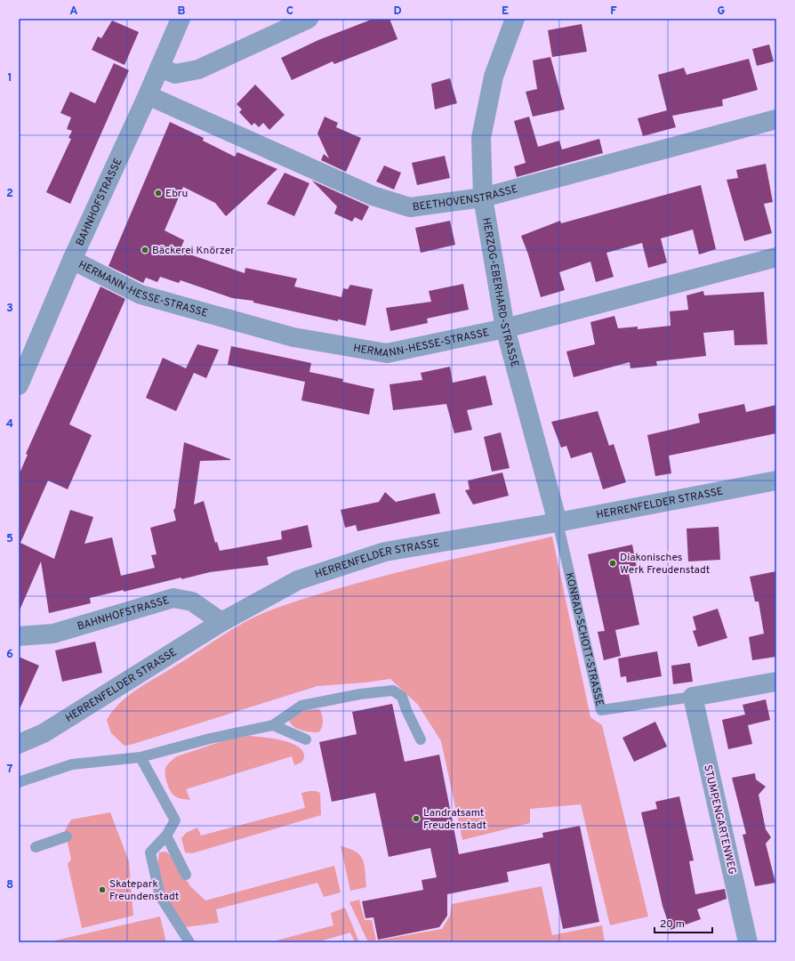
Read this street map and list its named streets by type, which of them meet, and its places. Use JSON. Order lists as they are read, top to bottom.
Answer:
{
  "streets": {
    "street": [
      "BEETHOVENSTRASSE",
      "BAHNHOFSTRASSE",
      "HERMANN-HESSE-STRASSE",
      "HERZOG-EBERHARD-STRASSE",
      "HERRENFELDER STRASSE",
      "KONRAD-SCHOTT-STRASSE",
      "STUMPENGARTENWEG"
    ]
  },
  "crossings": [
    ["BEETHOVENSTRASSE", "BAHNHOFSTRASSE"],
    ["BEETHOVENSTRASSE", "HERZOG-EBERHARD-STRASSE"],
    ["BAHNHOFSTRASSE", "HERMANN-HESSE-STRASSE"],
    ["BAHNHOFSTRASSE", "HERRENFELDER STRASSE"],
    ["HERMANN-HESSE-STRASSE", "HERZOG-EBERHARD-STRASSE"],
    ["HERZOG-EBERHARD-STRASSE", "HERRENFELDER STRASSE"],
    ["HERZOG-EBERHARD-STRASSE", "KONRAD-SCHOTT-STRASSE"],
    ["HERRENFELDER STRASSE", "KONRAD-SCHOTT-STRASSE"],
    ["KONRAD-SCHOTT-STRASSE", "STUMPENGARTENWEG"]
  ],
  "places": [
    "Ebru",
    "Bäckerei Knörzer",
    "Diakonisches Werk Freudenstadt",
    "Landratsamt Freudenstadt",
    "Skatepark Freundenstadt"
  ],
  "scale_bar": "20 m",
  "grid": {
    "columns": [
      "A",
      "B",
      "C",
      "D",
      "E",
      "F",
      "G"
    ],
    "rows": [
      "1",
      "2",
      "3",
      "4",
      "5",
      "6",
      "7",
      "8"
    ]
  }
}
